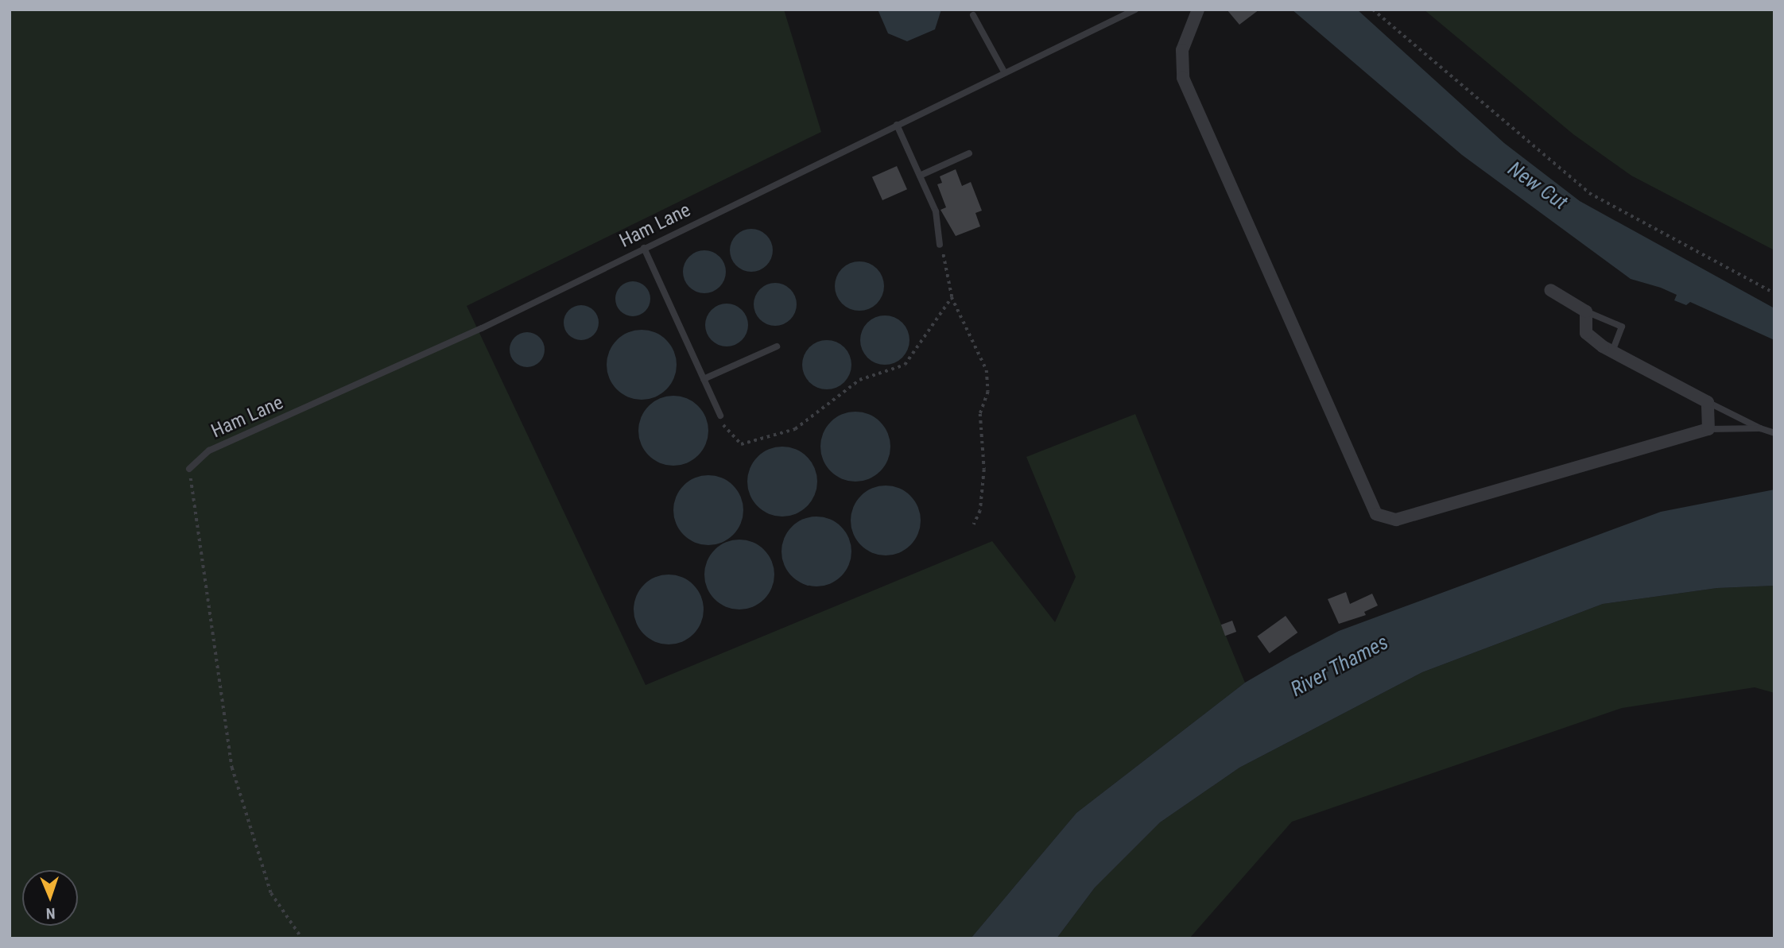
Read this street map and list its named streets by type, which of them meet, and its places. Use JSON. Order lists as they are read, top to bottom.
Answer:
{
  "streets": {
    "lane": ["Ham Lane"]
  },
  "water": ["New Cut", "River Thames"],
  "north": "bottom"
}
